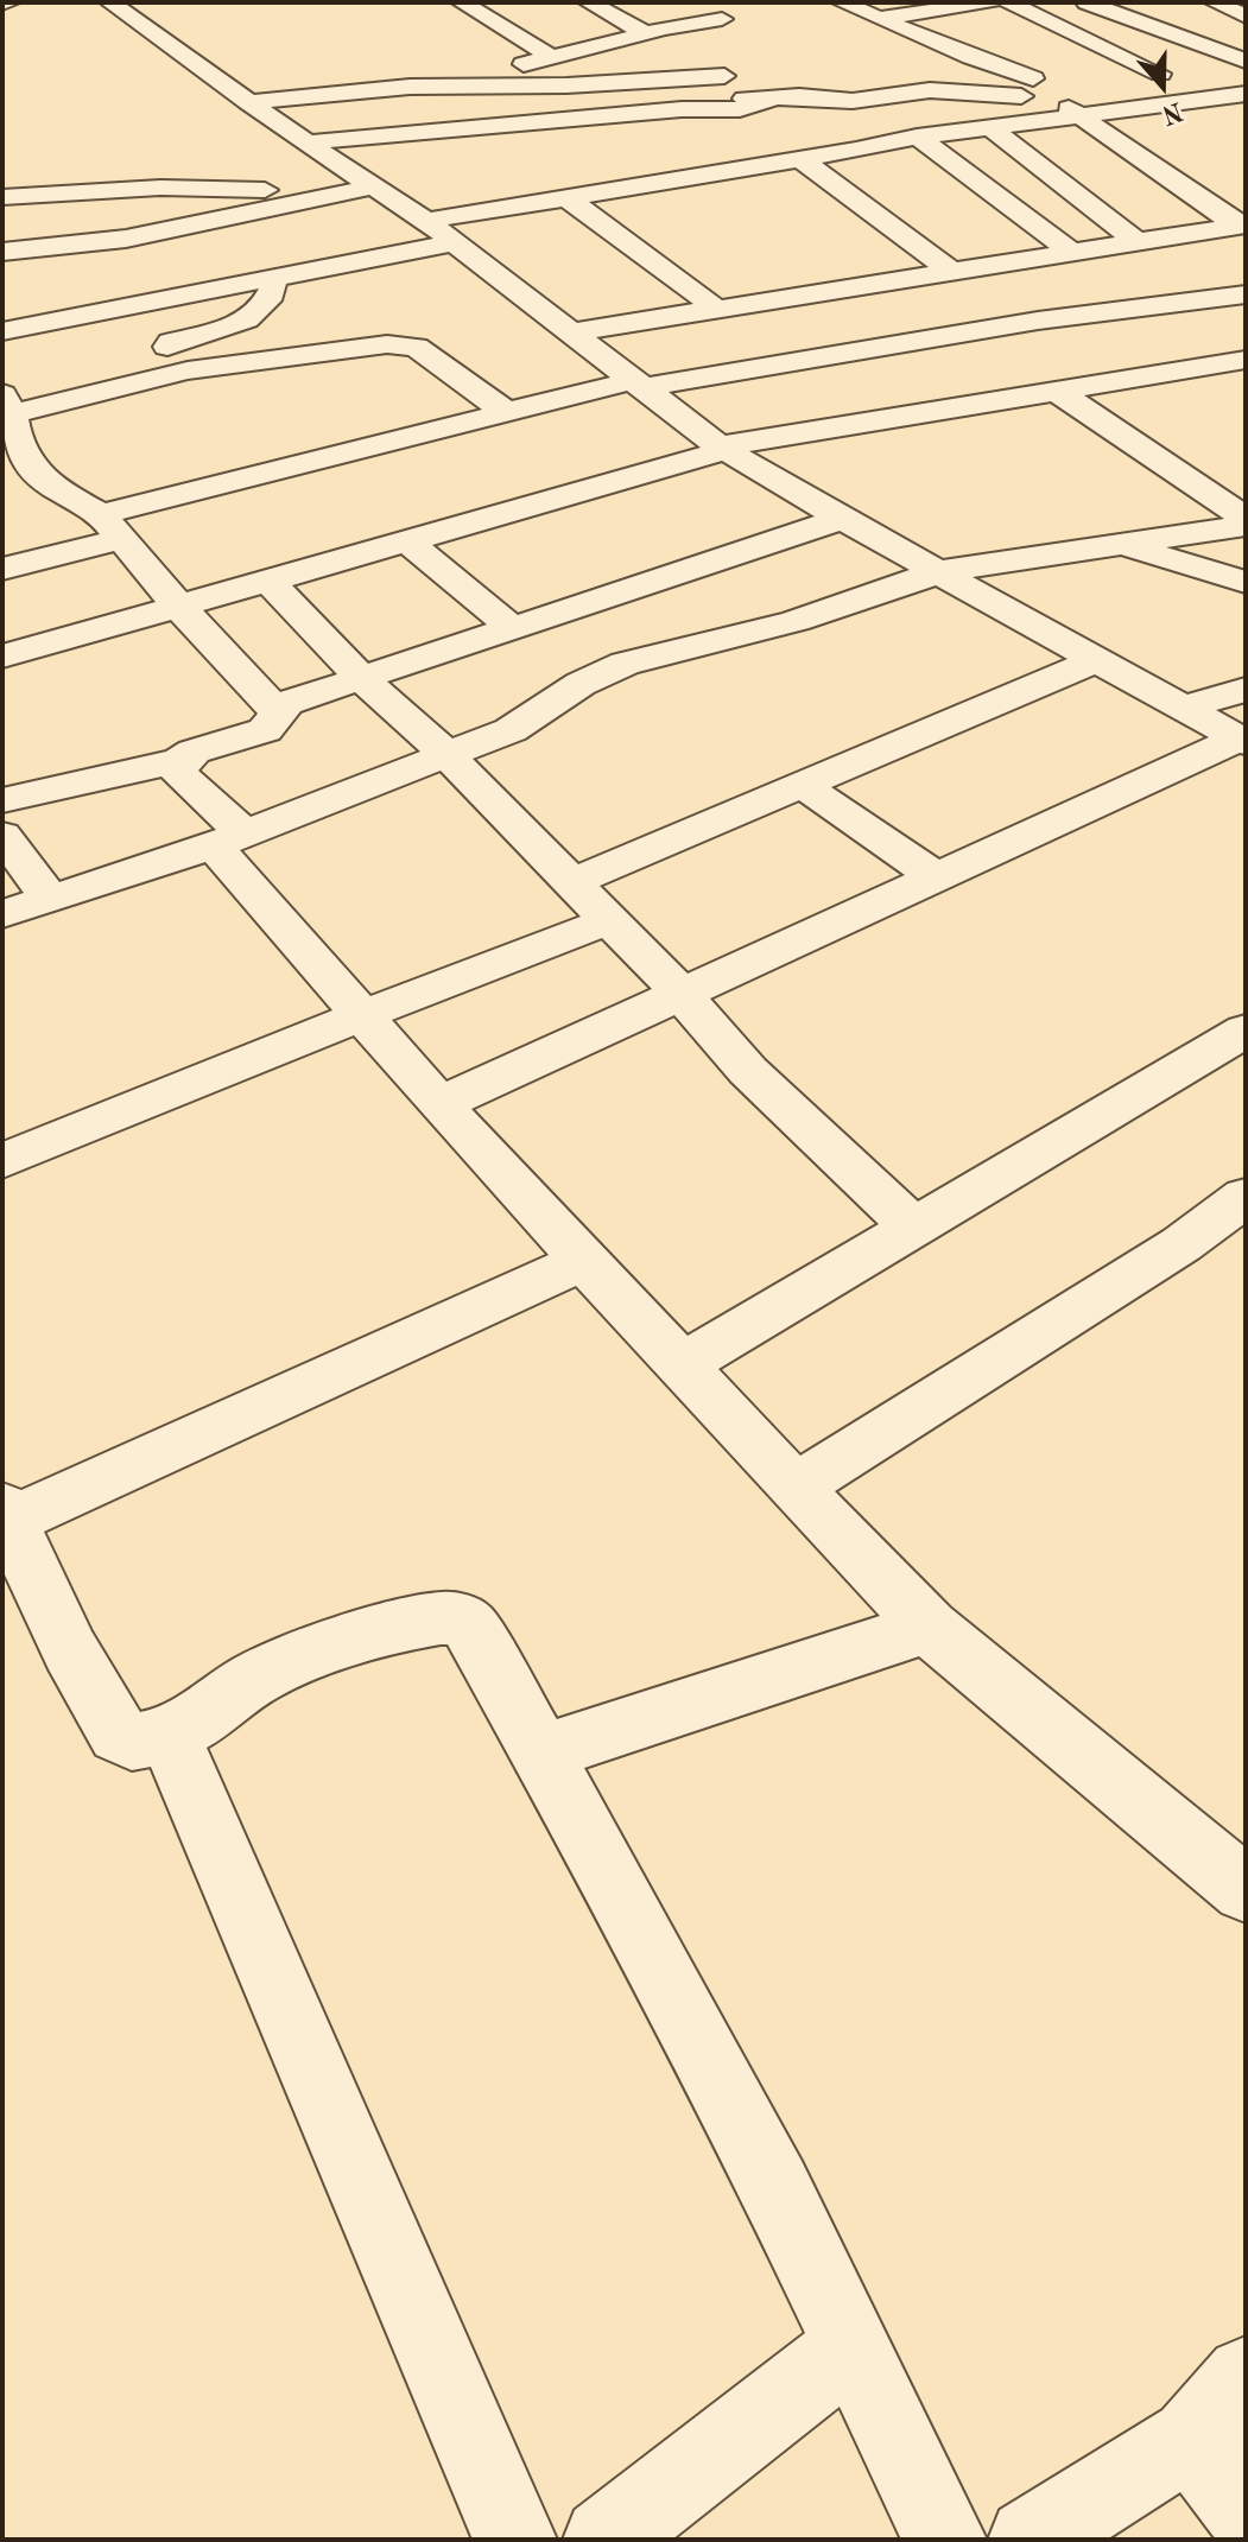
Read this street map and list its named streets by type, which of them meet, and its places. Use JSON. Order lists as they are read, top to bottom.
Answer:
{
  "north": "bottom"
}
